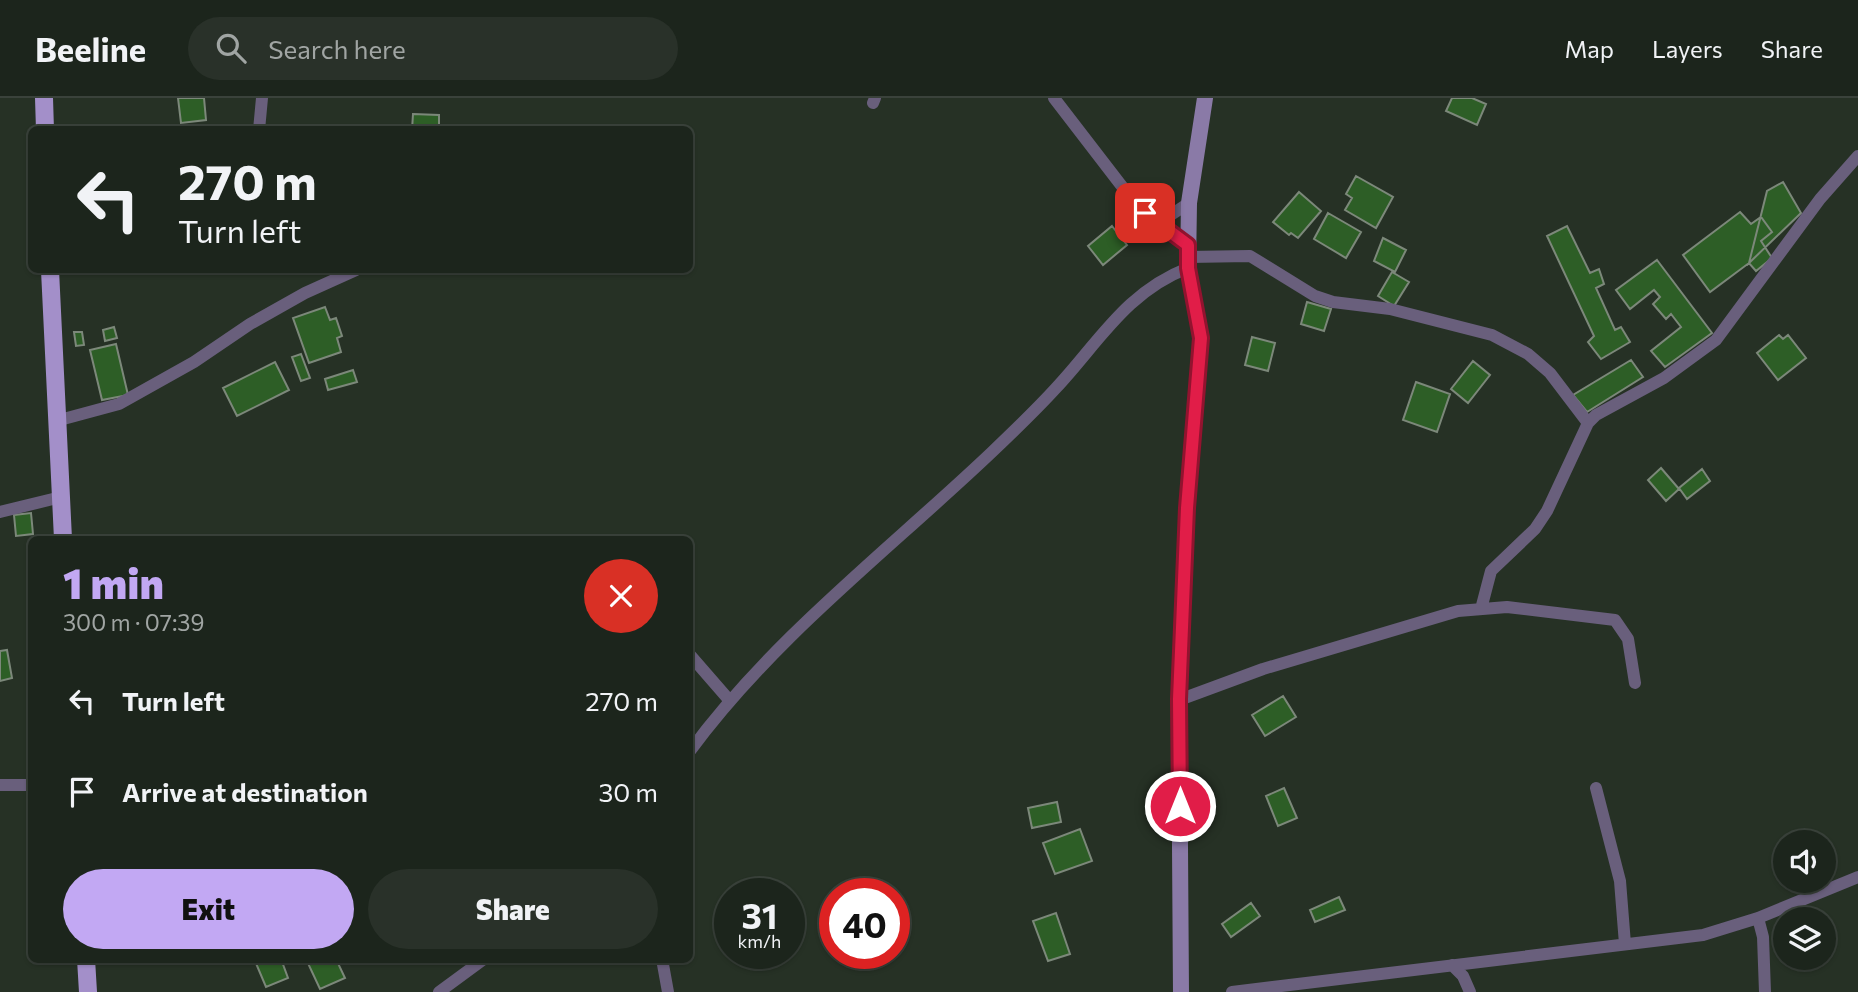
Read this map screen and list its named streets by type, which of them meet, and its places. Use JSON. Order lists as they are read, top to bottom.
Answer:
{
  "page": {
    "header": "Beeline",
    "search": "Search here",
    "nav": ["Map", "Layers", "Share"],
    "turn": ["270 m", "Turn left"],
    "heading": ["1 min", "300 m · 07:39"],
    "list": [
      {
        "name": "Turn left",
        "value": "270 m"
      },
      {
        "name": "Arrive at destination",
        "value": "30 m"
      }
    ],
    "buttons": ["Exit", "Share"],
    "speed": "31 km/h",
    "limit": "40"
  }
}
